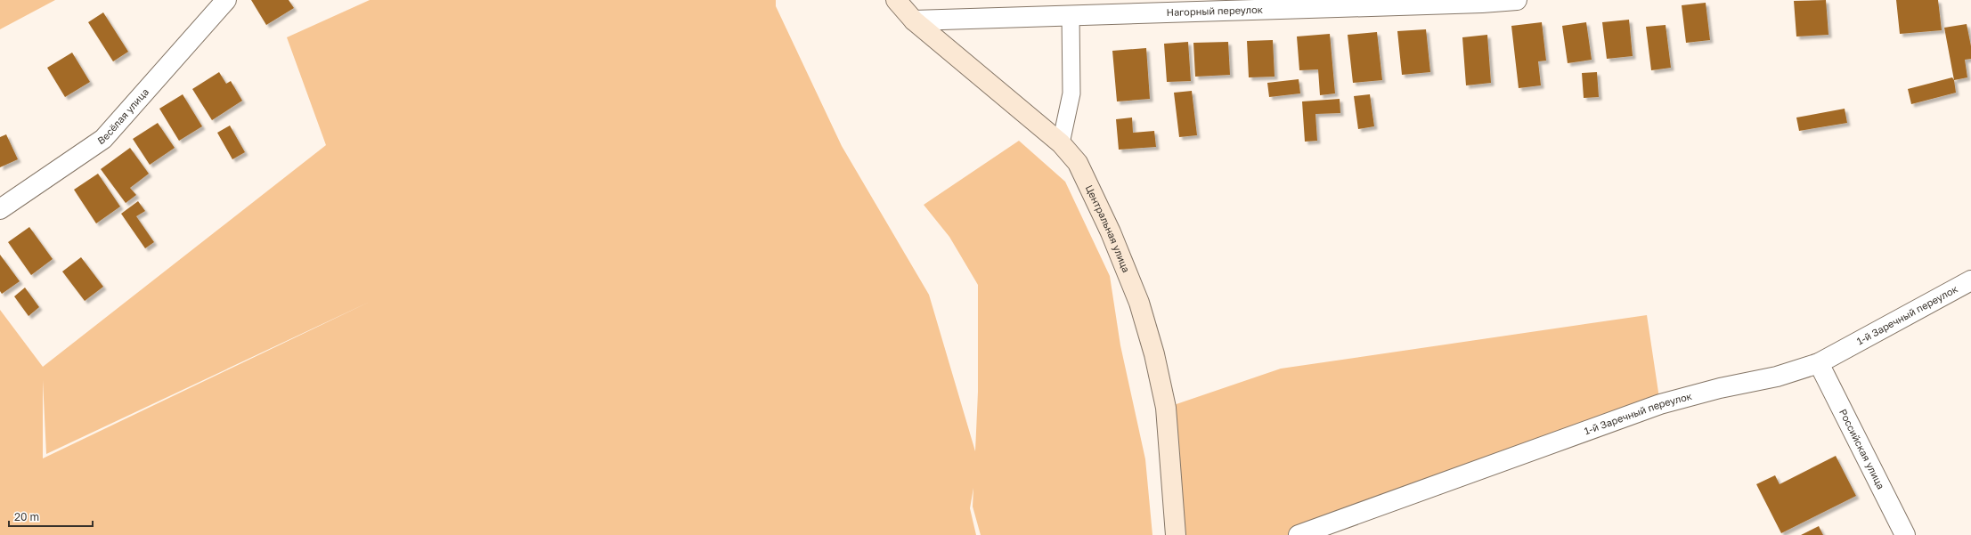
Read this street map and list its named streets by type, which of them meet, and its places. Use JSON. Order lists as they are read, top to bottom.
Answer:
{
  "streets": {
    "street": [
      "Нагорный переулок",
      "Весёлая улица",
      "Центральная улица",
      "1-й Заречный переулок",
      "Российская улица"
    ]
  },
  "crossings": [
    ["Нагорный переулок", "Центральная улица"],
    ["1-й Заречный переулок", "Российская улица"]
  ],
  "scale_bar": "20 m"
}
